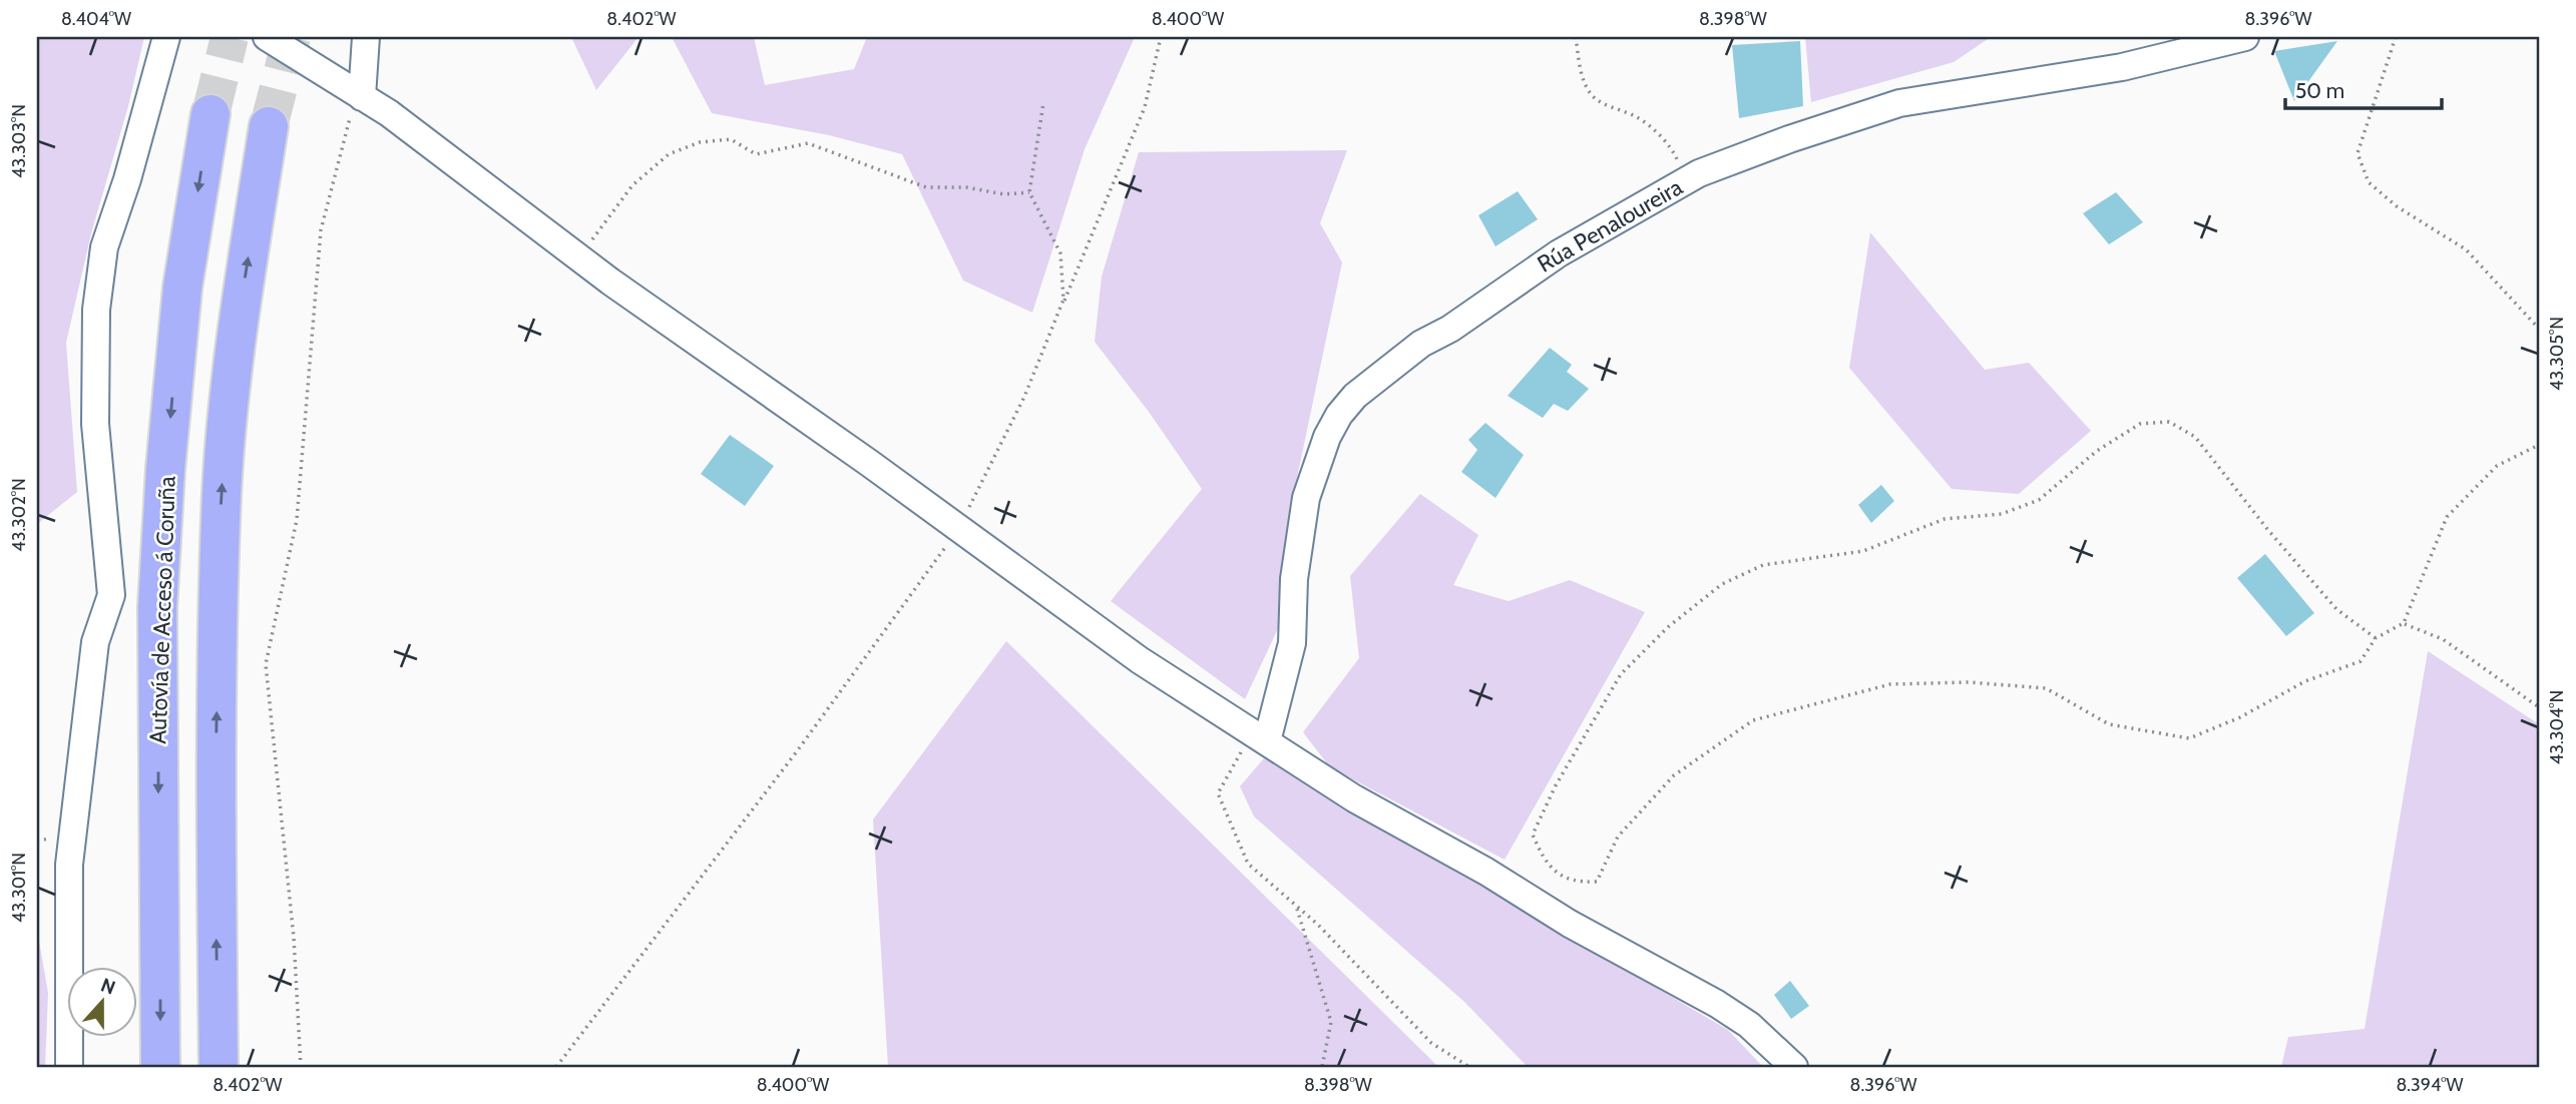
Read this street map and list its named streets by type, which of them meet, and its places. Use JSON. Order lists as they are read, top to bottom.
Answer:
{
  "streets": {
    "highway": ["Autovía de Acceso á Coruña"],
    "street": ["Rúa Penaloureira"]
  },
  "scale_bar": "50 m",
  "north": "top",
  "coordinates": [
    "8.404°W",
    "8.402°W",
    "8.400°W",
    "8.398°W",
    "8.396°W",
    "43.303°N",
    "43.305°N",
    "43.302°N",
    "43.304°N",
    "43.301°N",
    "8.394°W"
  ]
}
